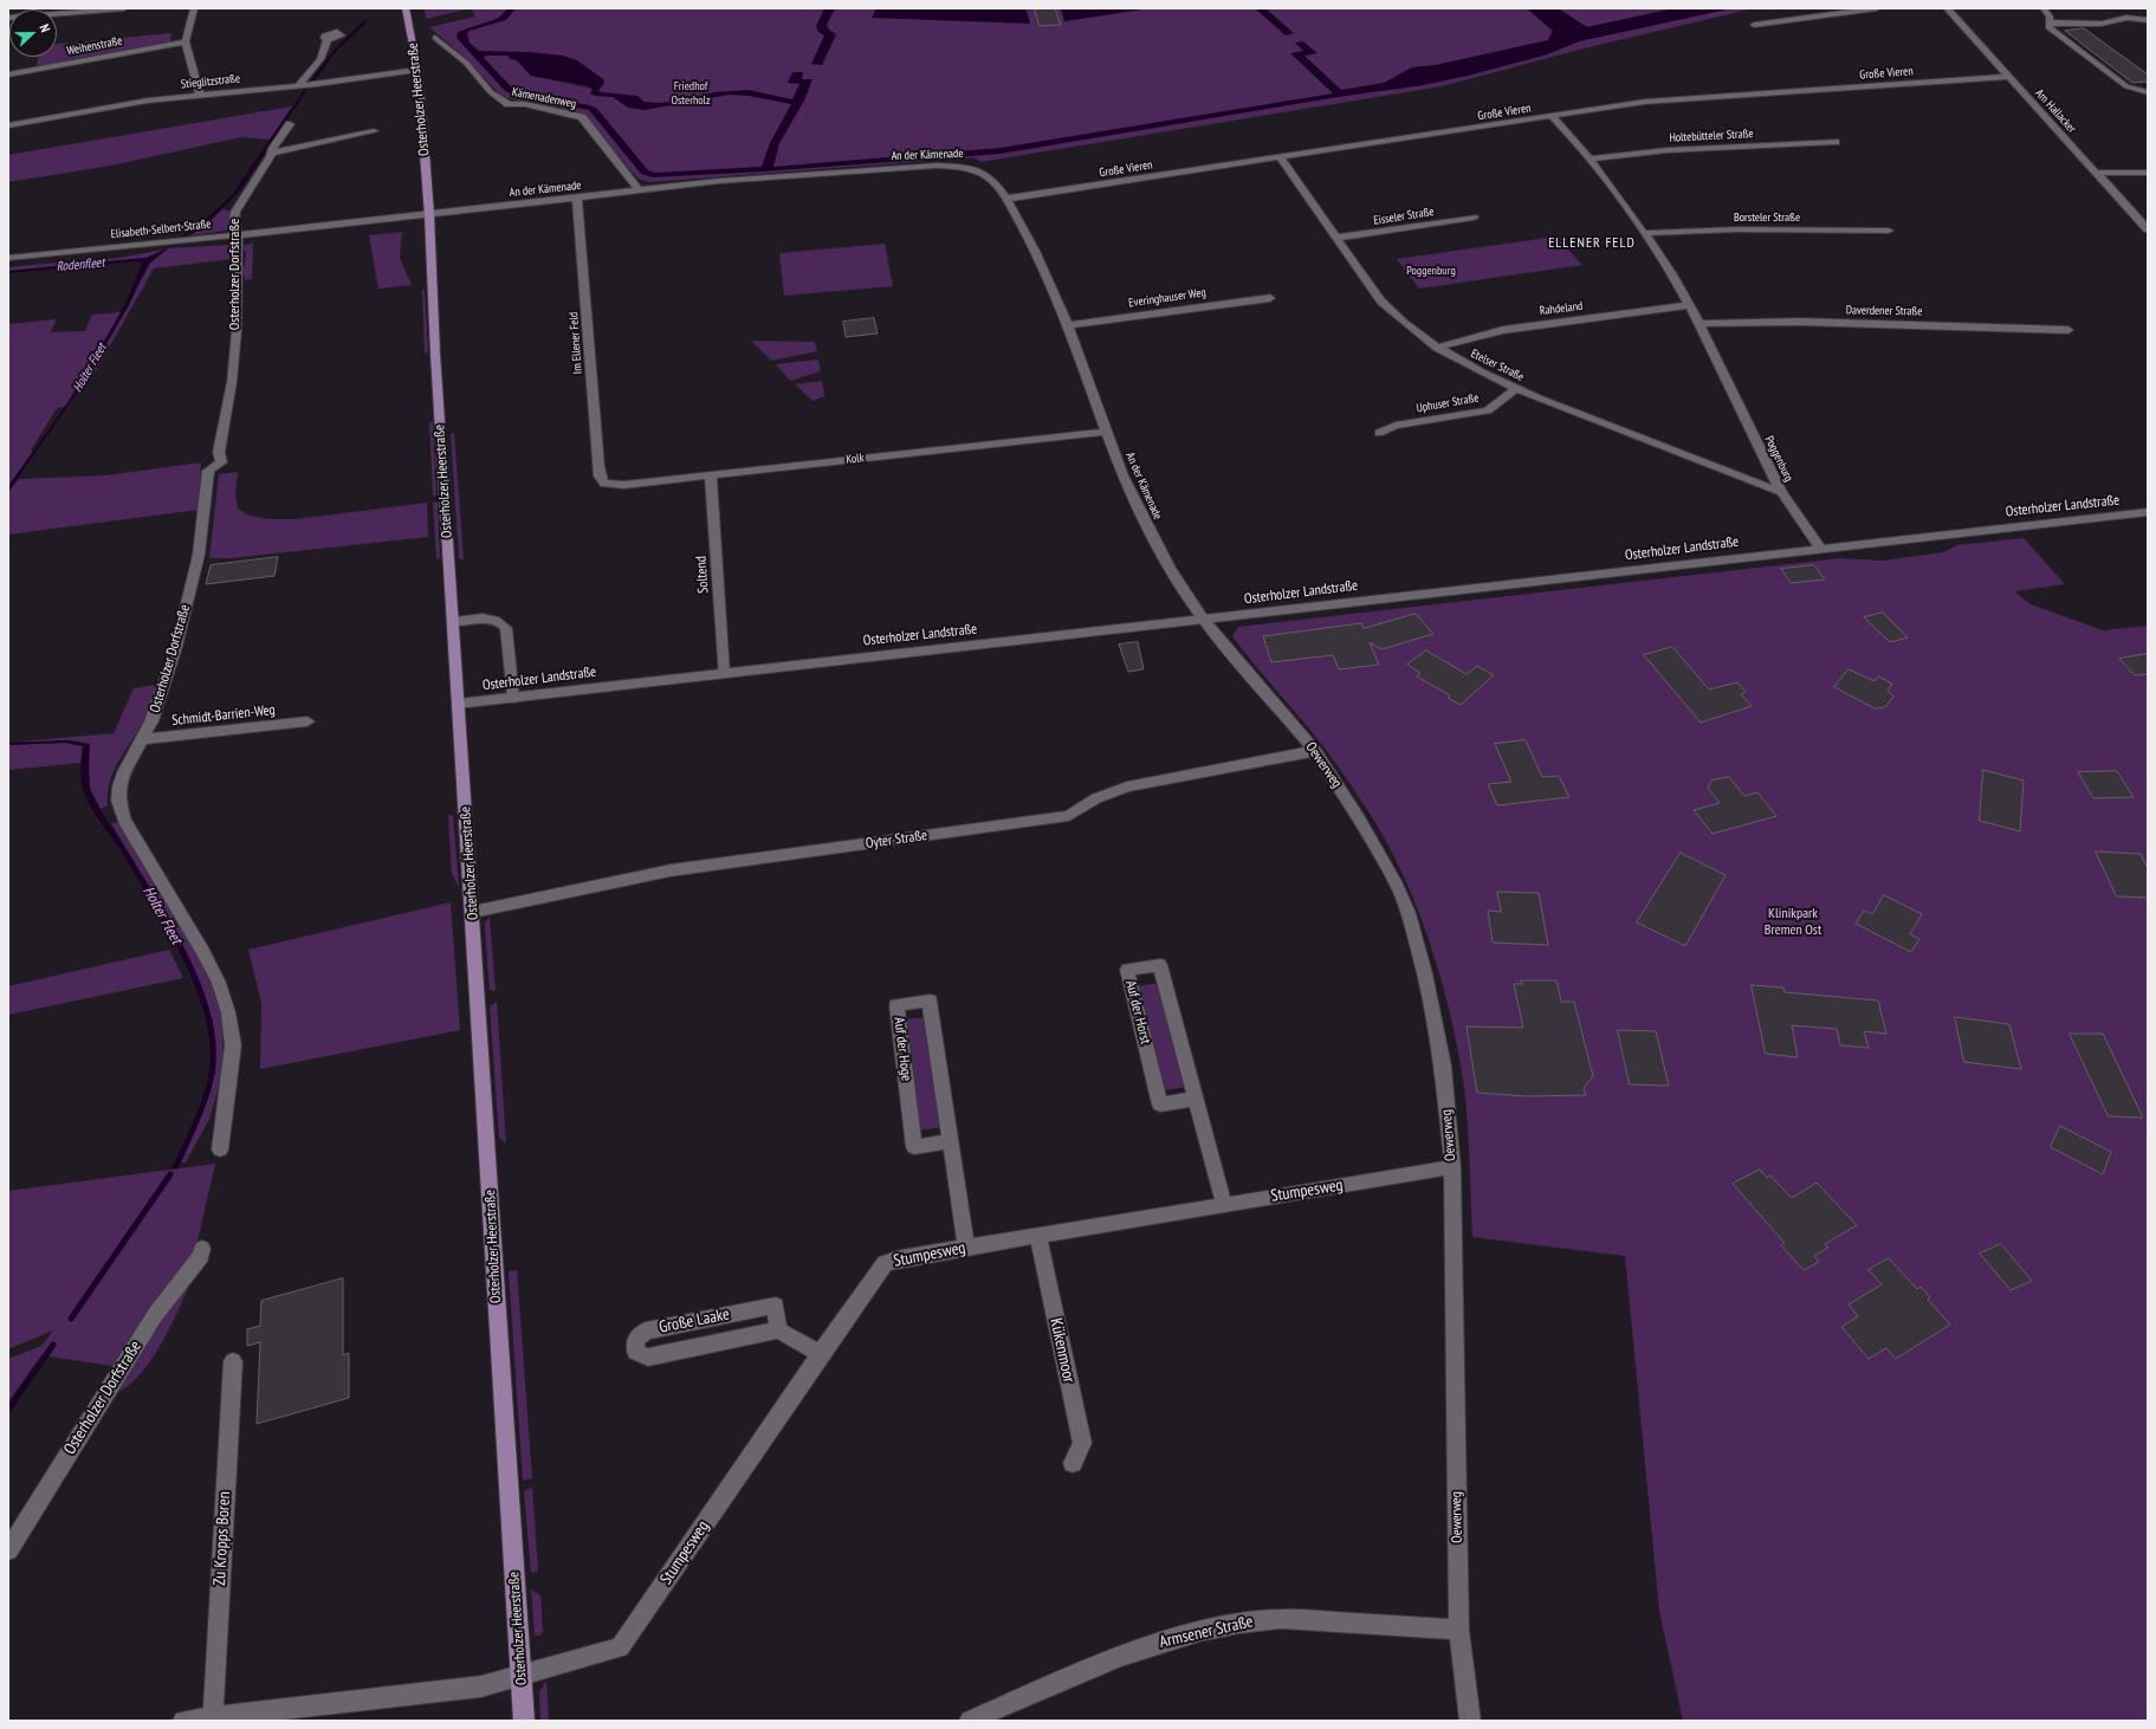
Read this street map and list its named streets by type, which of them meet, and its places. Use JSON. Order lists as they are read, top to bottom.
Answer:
{
  "streets": {
    "main road": ["Osterholzer Heerstraße"],
    "street": [
      "Weihenstraße",
      "Große Vieren",
      "Stieglitzstraße",
      "Kämenadenweg",
      "Am Hallacker",
      "Holtebütteler Straße",
      "An der Kämenade",
      "Eisseler Straße",
      "Borsteler Straße",
      "Elisabeth-Selbert-Straße",
      "Osterholzer Dorfstraße",
      "Everinghauser Weg",
      "Rahdeland",
      "Daverdener Straße",
      "Im Ellener Feld",
      "Etelser Straße",
      "Uphuser Straße",
      "Kolk",
      "Poggenburg",
      "Osterholzer Landstraße",
      "Soltend",
      "Schmidt-Barrien-Weg",
      "Oewerweg",
      "Oyter Straße",
      "Auf der Horst",
      "Auf der Hoge",
      "Stumpesweg",
      "Große Laake",
      "Kükenmoor",
      "Zu Kropps Boren",
      "Armsener Straße"
    ]
  },
  "crossings": [
    ["Große Vieren", "Am Hallacker"],
    ["Große Vieren", "An der Kämenade"],
    ["Große Vieren", "Etelser Straße"],
    ["Große Vieren", "Poggenburg"],
    ["Stieglitzstraße", "Osterholzer Heerstraße"],
    ["Kämenadenweg", "An der Kämenade"],
    ["Osterholzer Heerstraße", "An der Kämenade"],
    ["Osterholzer Heerstraße", "Elisabeth-Selbert-Straße"],
    ["Osterholzer Heerstraße", "Osterholzer Landstraße"],
    ["Osterholzer Heerstraße", "Oyter Straße"],
    ["Osterholzer Heerstraße", "Stumpesweg"],
    ["Holtebütteler Straße", "Poggenburg"],
    ["An der Kämenade", "Elisabeth-Selbert-Straße"],
    ["An der Kämenade", "Everinghauser Weg"],
    ["An der Kämenade", "Im Ellener Feld"],
    ["An der Kämenade", "Kolk"],
    ["An der Kämenade", "Osterholzer Landstraße"],
    ["An der Kämenade", "Oewerweg"],
    ["Eisseler Straße", "Etelser Straße"],
    ["Borsteler Straße", "Poggenburg"],
    ["Elisabeth-Selbert-Straße", "Osterholzer Dorfstraße"],
    ["Osterholzer Dorfstraße", "Schmidt-Barrien-Weg"],
    ["Rahdeland", "Etelser Straße"],
    ["Rahdeland", "Poggenburg"],
    ["Daverdener Straße", "Poggenburg"],
    ["Im Ellener Feld", "Kolk"],
    ["Etelser Straße", "Uphuser Straße"],
    ["Etelser Straße", "Poggenburg"],
    ["Kolk", "Soltend"],
    ["Poggenburg", "Osterholzer Landstraße"],
    ["Osterholzer Landstraße", "Soltend"],
    ["Osterholzer Landstraße", "Oewerweg"],
    ["Oewerweg", "Oyter Straße"],
    ["Oewerweg", "Stumpesweg"],
    ["Oewerweg", "Armsener Straße"],
    ["Auf der Horst", "Stumpesweg"],
    ["Auf der Hoge", "Stumpesweg"],
    ["Stumpesweg", "Kükenmoor"]
  ],
  "districts": ["ELLENER FELD"],
  "water": ["Rodenfleet", "Holter Fleet"],
  "parks": ["Friedhof Osterholz", "Poggenburg", "Klinikpark Bremen Ost"],
  "north": "right"
}
